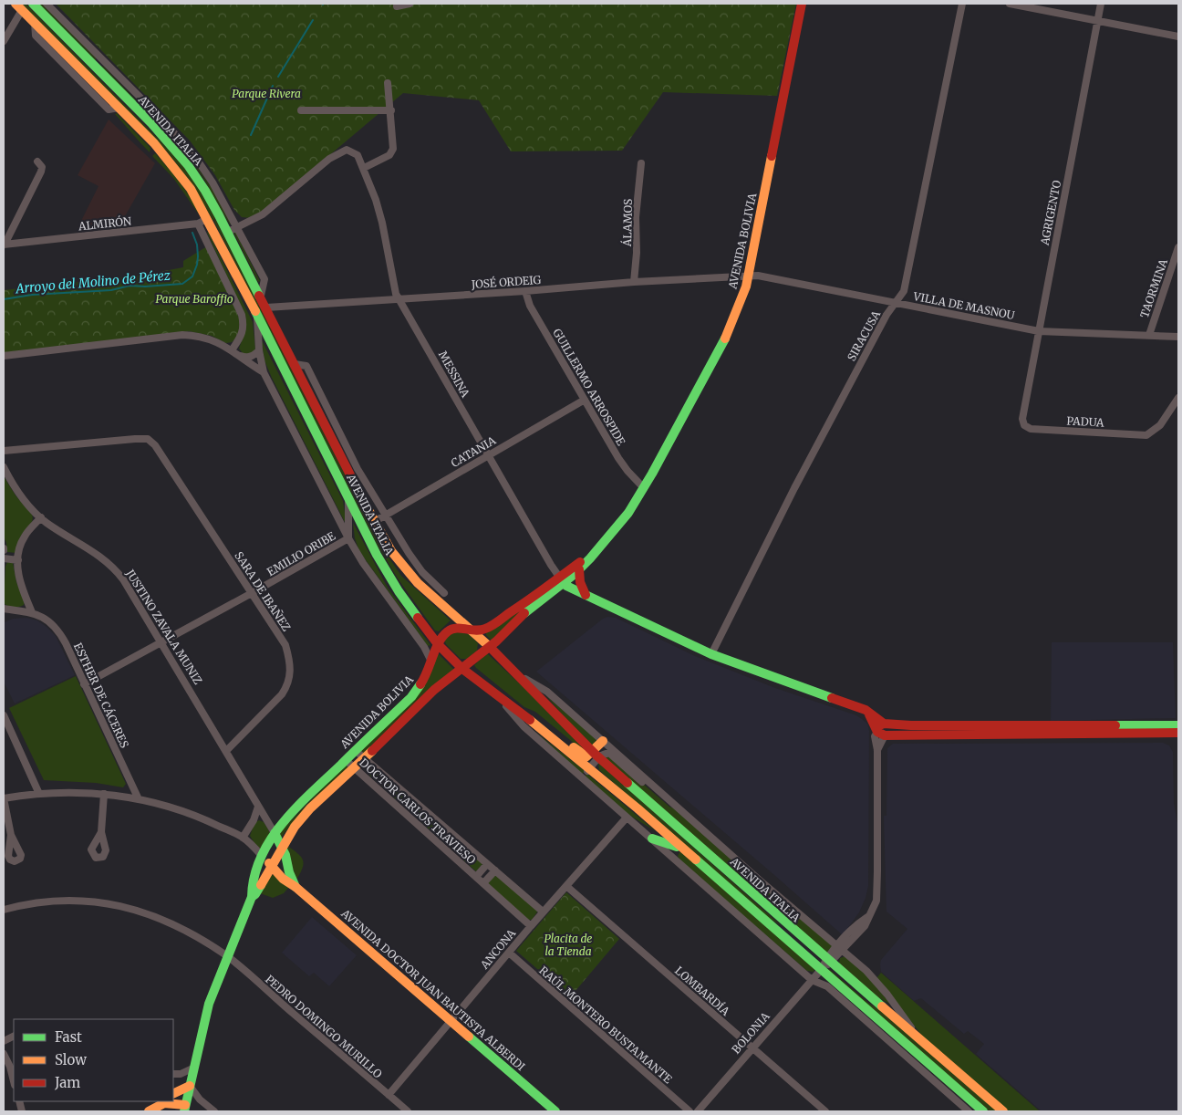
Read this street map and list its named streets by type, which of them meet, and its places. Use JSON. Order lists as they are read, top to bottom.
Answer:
{
  "streets": {
    "street": [
      "AVENIDA ITALIA",
      "AGRIGENTO",
      "ÁLAMOS",
      "ALMIRÓN",
      "AVENIDA BOLIVIA",
      "JOSÉ ORDEIG",
      "TAORMINA",
      "VILLA DE MASNOU",
      "SIRACUSA",
      "MESSINA",
      "GUILLERMO ARROSPIDE",
      "PADUA",
      "CATANIA",
      "EMILIO ORIBE",
      "SARA DE IBAÑEZ",
      "JUSTINO ZAVALA MUNIZ",
      "ESTHER DE CÁCERES",
      "DOCTOR CARLOS TRAVIESO",
      "ANCONA",
      "AVENIDA DOCTOR JUAN BAUTISTA ALBERDI",
      "LOMBARDÍA",
      "RAÚL MONTERO BUSTAMANTE",
      "PEDRO DOMINGO MURILLO",
      "BOLONIA"
    ]
  },
  "crossings": [
    ["AVENIDA ITALIA", "ALMIRÓN"],
    ["AVENIDA ITALIA", "AVENIDA BOLIVIA"],
    ["AVENIDA ITALIA", "JOSÉ ORDEIG"],
    ["AVENIDA ITALIA", "CATANIA"],
    ["AVENIDA ITALIA", "EMILIO ORIBE"],
    ["AVENIDA ITALIA", "ANCONA"],
    ["AVENIDA ITALIA", "BOLONIA"],
    ["AGRIGENTO", "VILLA DE MASNOU"],
    ["AGRIGENTO", "PADUA"],
    ["ÁLAMOS", "JOSÉ ORDEIG"],
    ["AVENIDA BOLIVIA", "JOSÉ ORDEIG"],
    ["AVENIDA BOLIVIA", "VILLA DE MASNOU"],
    ["AVENIDA BOLIVIA", "MESSINA"],
    ["AVENIDA BOLIVIA", "GUILLERMO ARROSPIDE"],
    ["AVENIDA BOLIVIA", "JUSTINO ZAVALA MUNIZ"],
    ["AVENIDA BOLIVIA", "DOCTOR CARLOS TRAVIESO"],
    ["AVENIDA BOLIVIA", "AVENIDA DOCTOR JUAN BAUTISTA ALBERDI"],
    ["AVENIDA BOLIVIA", "PEDRO DOMINGO MURILLO"],
    ["JOSÉ ORDEIG", "VILLA DE MASNOU"],
    ["JOSÉ ORDEIG", "MESSINA"],
    ["JOSÉ ORDEIG", "GUILLERMO ARROSPIDE"],
    ["TAORMINA", "VILLA DE MASNOU"],
    ["VILLA DE MASNOU", "SIRACUSA"],
    ["MESSINA", "CATANIA"],
    ["GUILLERMO ARROSPIDE", "CATANIA"],
    ["EMILIO ORIBE", "SARA DE IBAÑEZ"],
    ["EMILIO ORIBE", "JUSTINO ZAVALA MUNIZ"],
    ["EMILIO ORIBE", "ESTHER DE CÁCERES"],
    ["SARA DE IBAÑEZ", "JUSTINO ZAVALA MUNIZ"],
    ["JUSTINO ZAVALA MUNIZ", "AVENIDA DOCTOR JUAN BAUTISTA ALBERDI"],
    ["DOCTOR CARLOS TRAVIESO", "ANCONA"],
    ["ANCONA", "AVENIDA DOCTOR JUAN BAUTISTA ALBERDI"],
    ["ANCONA", "LOMBARDÍA"],
    ["ANCONA", "RAÚL MONTERO BUSTAMANTE"],
    ["ANCONA", "PEDRO DOMINGO MURILLO"],
    ["LOMBARDÍA", "BOLONIA"]
  ],
  "water": ["Arroyo del Molino de Pérez"],
  "parks": ["Parque Rivera", "Parque Baroffio", "Placita de la Tienda"],
  "legend": ["Fast", "Slow", "Jam"]
}
